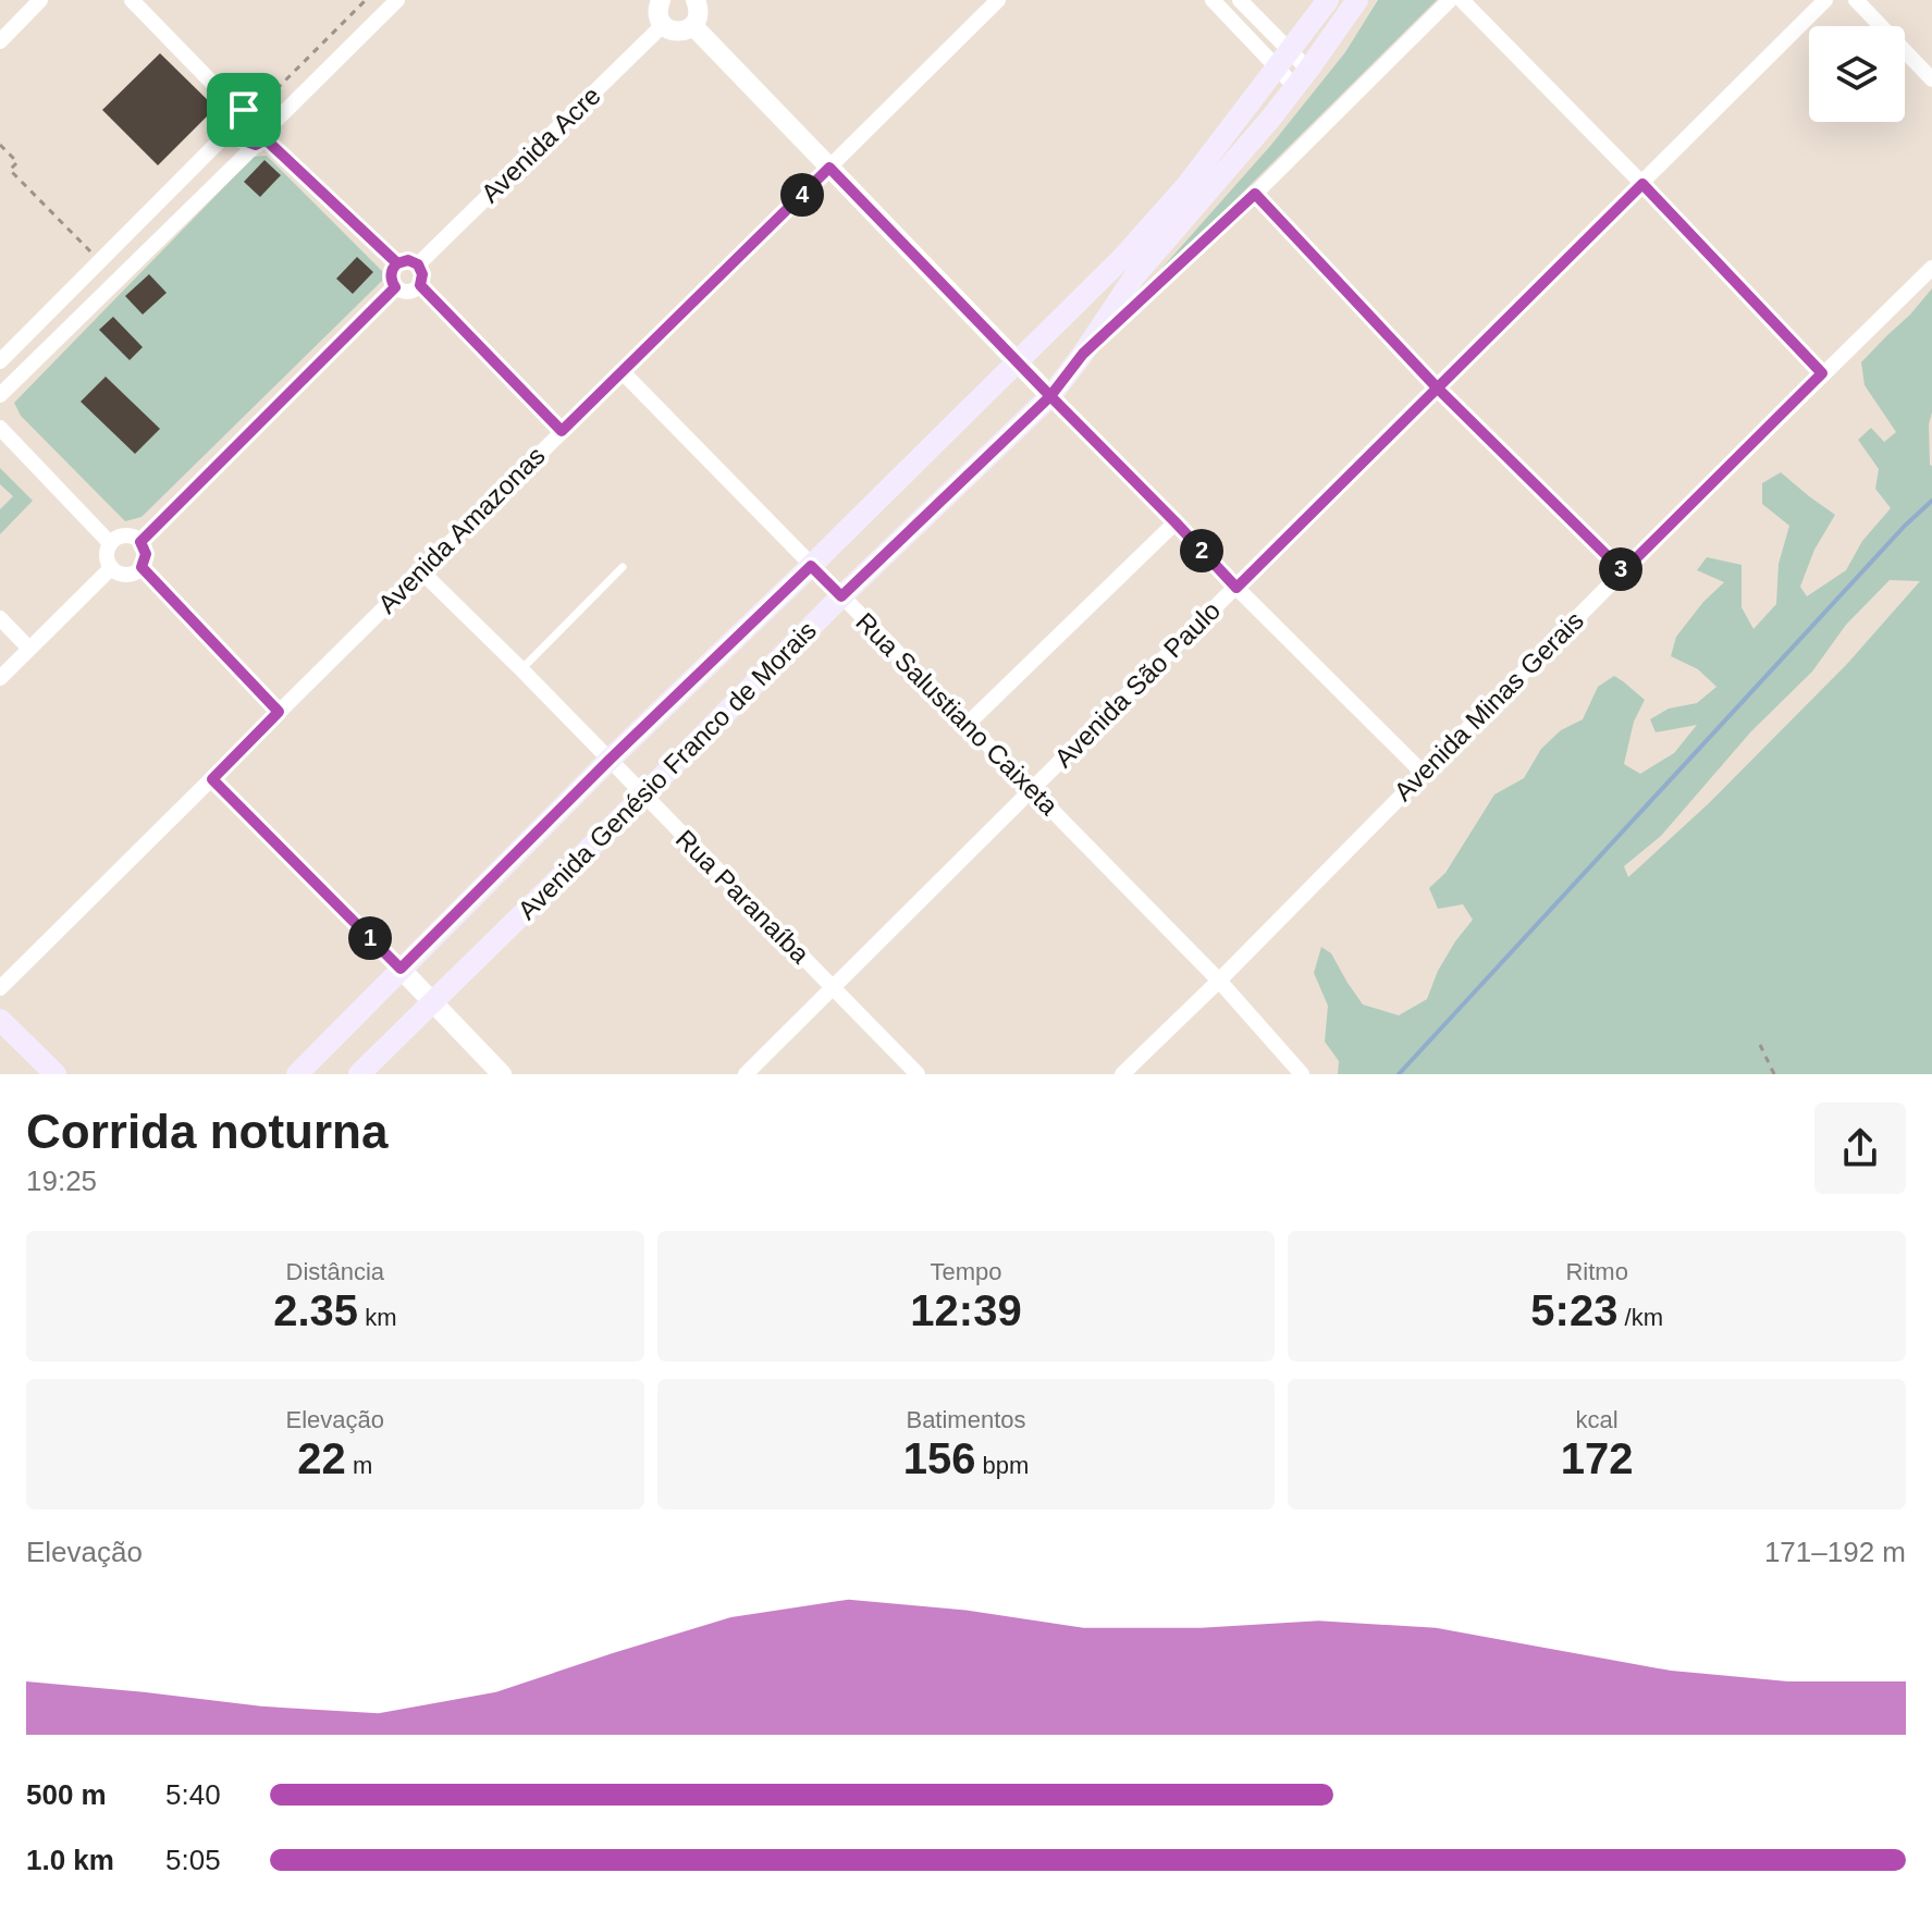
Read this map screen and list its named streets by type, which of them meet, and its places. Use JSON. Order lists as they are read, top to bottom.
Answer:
{
  "streets": {
    "main road": ["Avenida Genésio Franco de Morais"],
    "street": [
      "Avenida Acre",
      "Avenida Amazonas",
      "Avenida São Paulo",
      "Avenida Minas Gerais",
      "Rua Salustiano Caixeta",
      "Rua Paranaíba"
    ]
  },
  "crossings": [
    ["Avenida Amazonas", "Rua Salustiano Caixeta"],
    ["Avenida Amazonas", "Rua Paranaíba"],
    ["Avenida São Paulo", "Rua Salustiano Caixeta"],
    ["Avenida São Paulo", "Rua Paranaíba"],
    ["Avenida Minas Gerais", "Rua Salustiano Caixeta"],
    ["Rua Salustiano Caixeta", "Avenida Genésio Franco de Morais"],
    ["Avenida Genésio Franco de Morais", "Rua Paranaíba"]
  ],
  "page": {
    "pins": [
      "4",
      "2",
      "3",
      "1"
    ],
    "heading": ["Corrida noturna", "19:25"],
    "stats": [
      ["Distância", "2.35 km"],
      ["Tempo", "12:39"],
      ["Ritmo", "5:23 /km"],
      ["Elevação", "22 m"],
      ["Batimentos", "156 bpm"],
      ["kcal", "172"]
    ],
    "chart": ["Elevação", "171–192 m"],
    "list": [
      {
        "name": "500 m",
        "note": "5:40"
      },
      {
        "name": "1.0 km",
        "note": "5:05"
      }
    ]
  }
}
